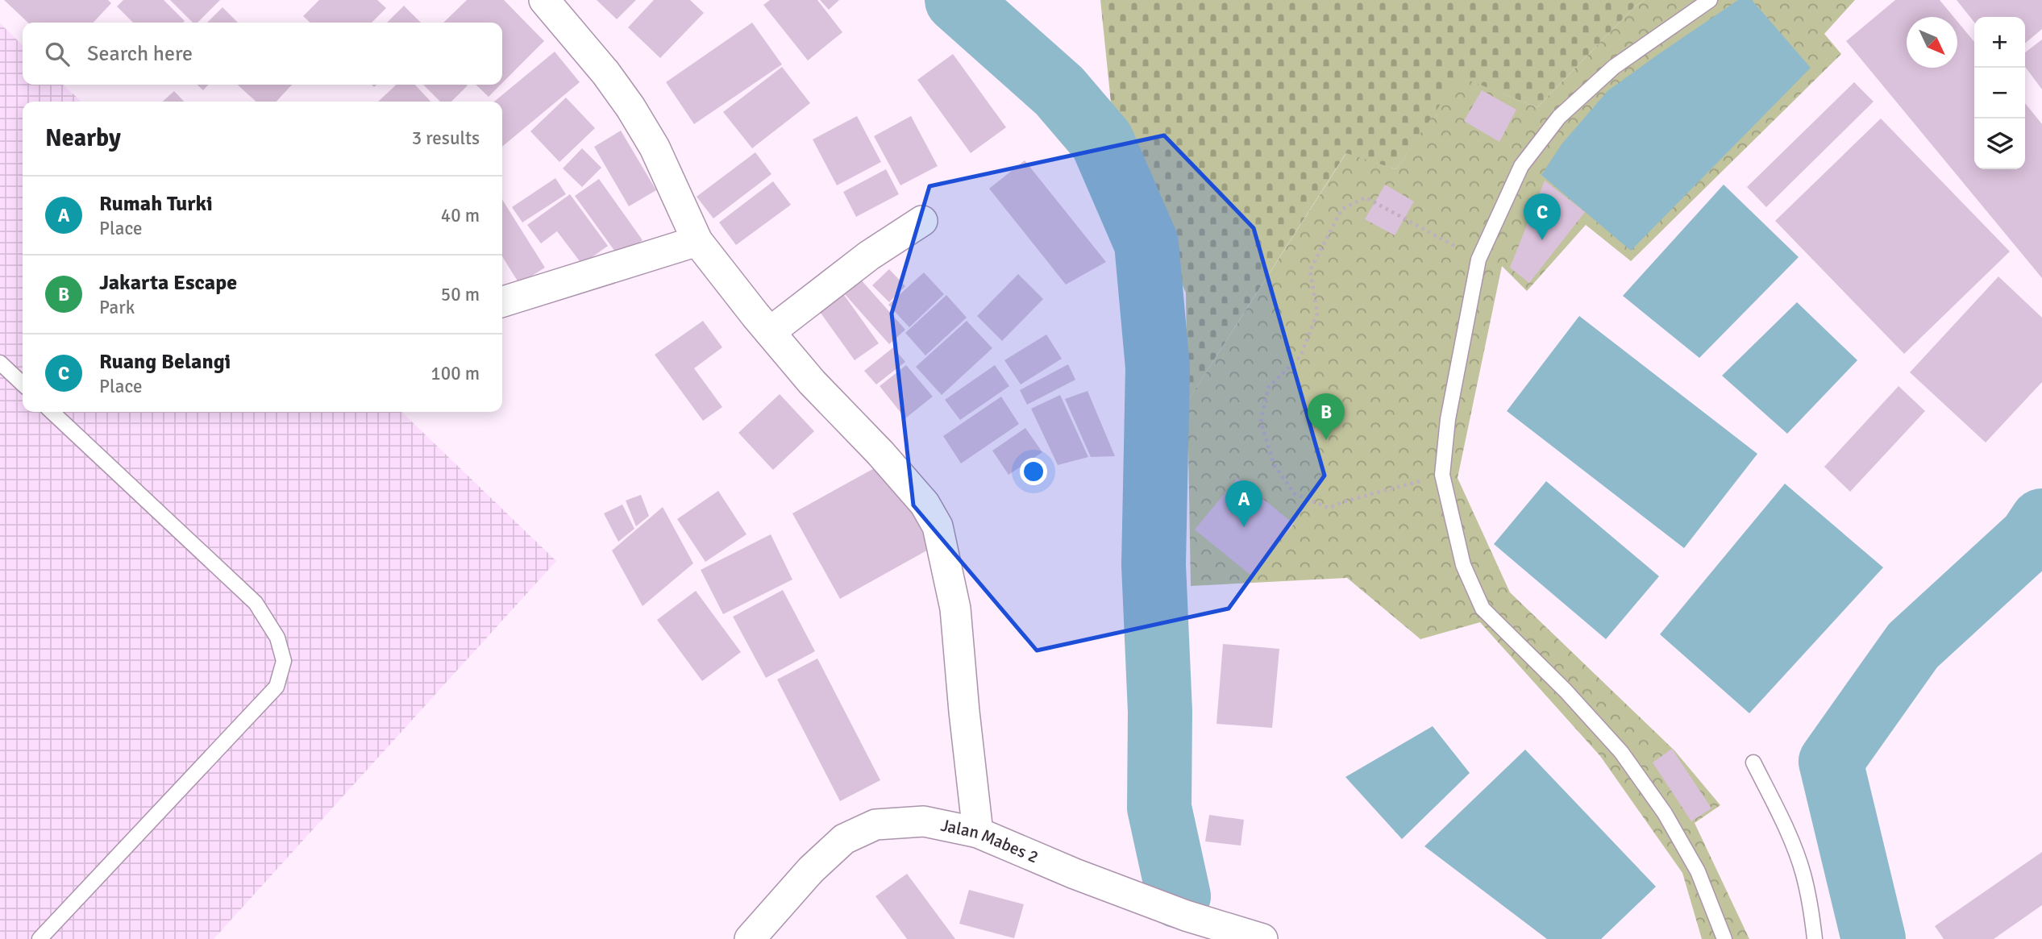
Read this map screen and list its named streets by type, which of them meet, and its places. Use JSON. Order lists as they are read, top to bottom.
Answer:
{
  "streets": {
    "street": ["Jalan Mabes 2"]
  },
  "north": "bottom right",
  "page": {
    "map_buttons": ["+", "−"],
    "search": "Search here",
    "heading": ["Nearby", "3 results"],
    "list": [
      {
        "mark": "A",
        "name": "Rumah Turki",
        "note": "Place",
        "value": "40 m"
      },
      {
        "mark": "B",
        "name": "Jakarta Escape",
        "note": "Park",
        "value": "50 m"
      },
      {
        "mark": "C",
        "name": "Ruang Belangi",
        "note": "Place",
        "value": "100 m"
      }
    ],
    "pins": ["C", "B", "A"]
  }
}
